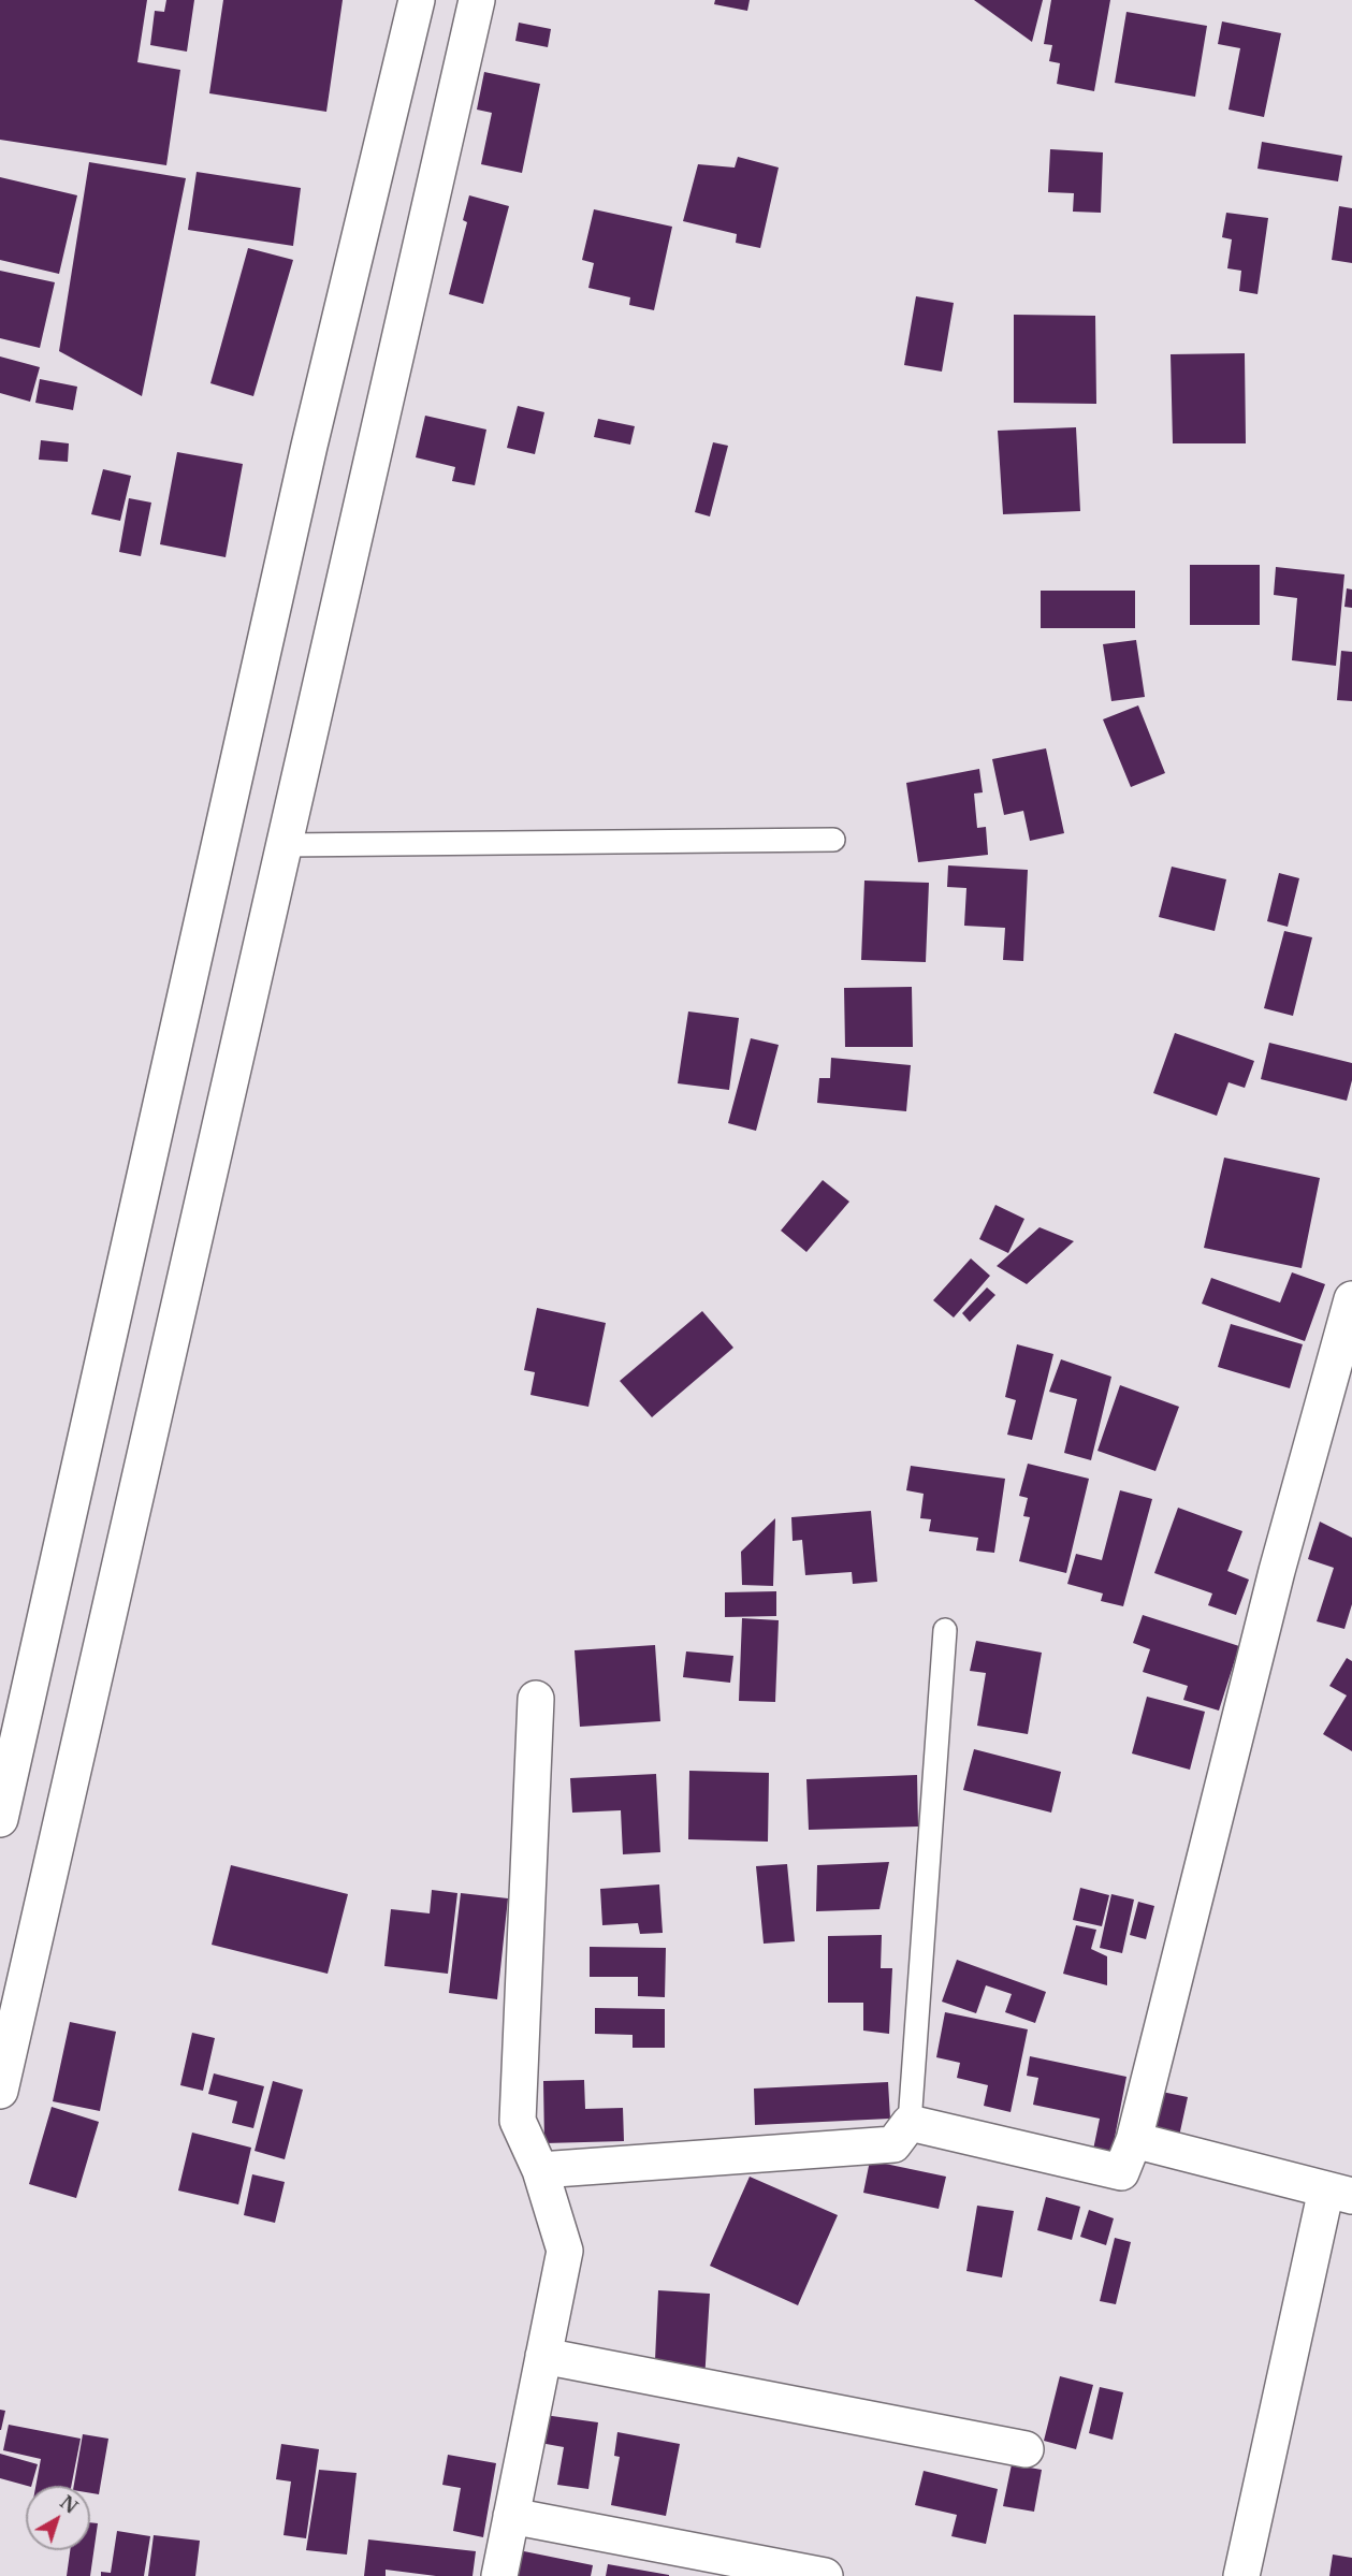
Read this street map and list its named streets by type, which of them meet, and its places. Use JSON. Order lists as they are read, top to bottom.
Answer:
{
  "north": "top right"
}
